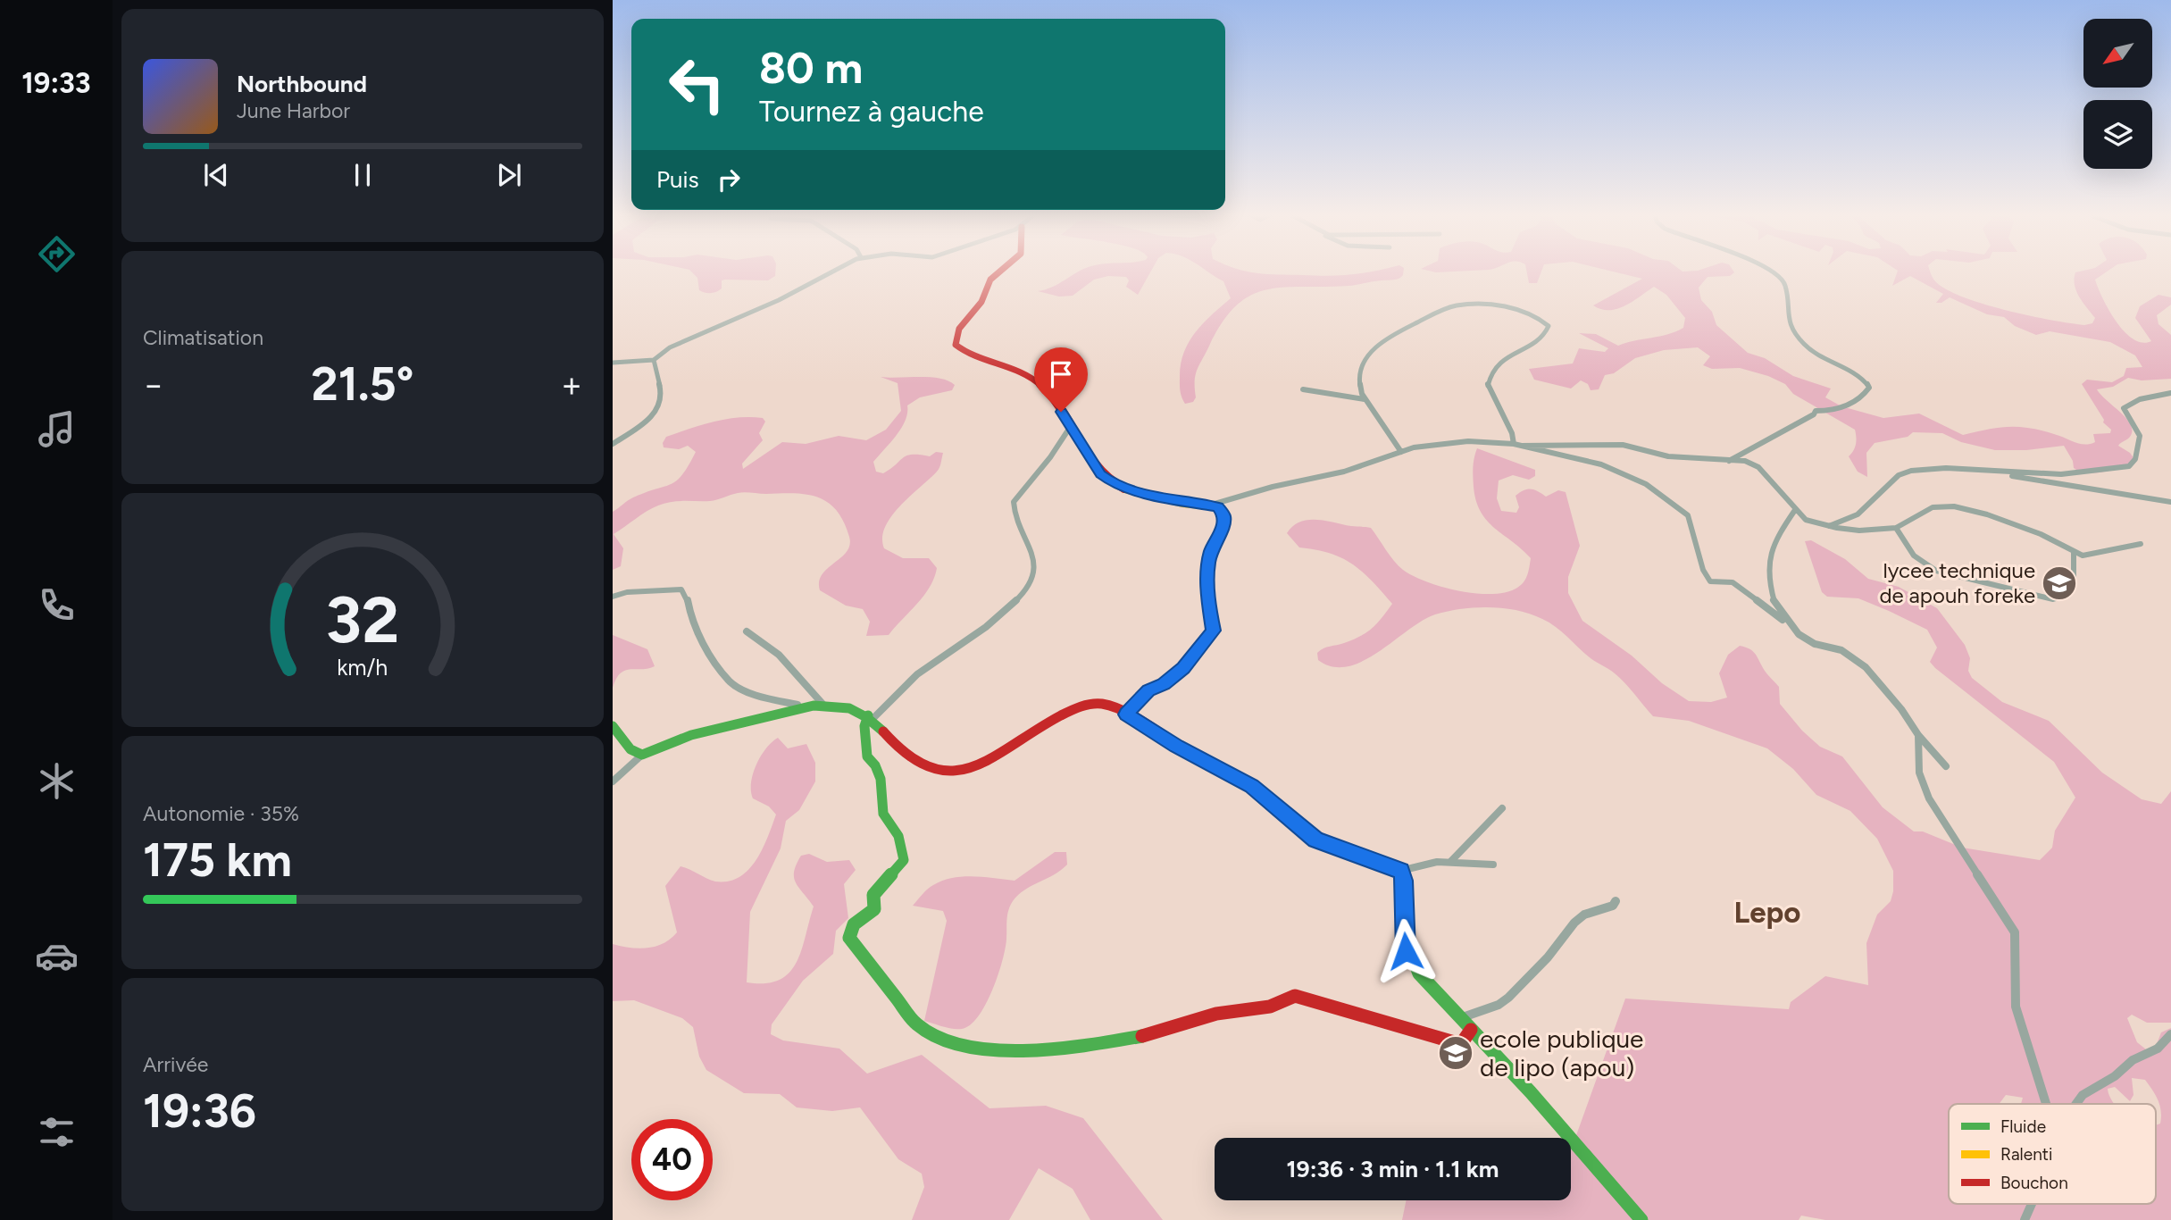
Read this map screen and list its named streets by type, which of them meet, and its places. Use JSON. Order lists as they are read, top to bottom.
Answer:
{
  "districts": ["Lepo"],
  "places": {
    "school or university": ["lycee technique de apouh foreke", "ecole publique de lipo (apou)"]
  },
  "legend": ["Fluide", "Ralenti", "Bouchon"],
  "north": "bottom left",
  "page": {
    "tabs": "19:33",
    "turn": ["80 m", "Tournez à gauche"],
    "song": ["Northbound", "June Harbor"],
    "then": "Puis",
    "tile": [
      "Climatisation",
      ["Autonomie · 35%", "175 km"],
      ["Arrivée", "19:36"]
    ],
    "heat": ["−", "21.5°", "+"],
    "limit": "40",
    "trip": "19:36 · 3 min · 1.1 km",
    "gauge": ["32", "km/h"]
  }
}
